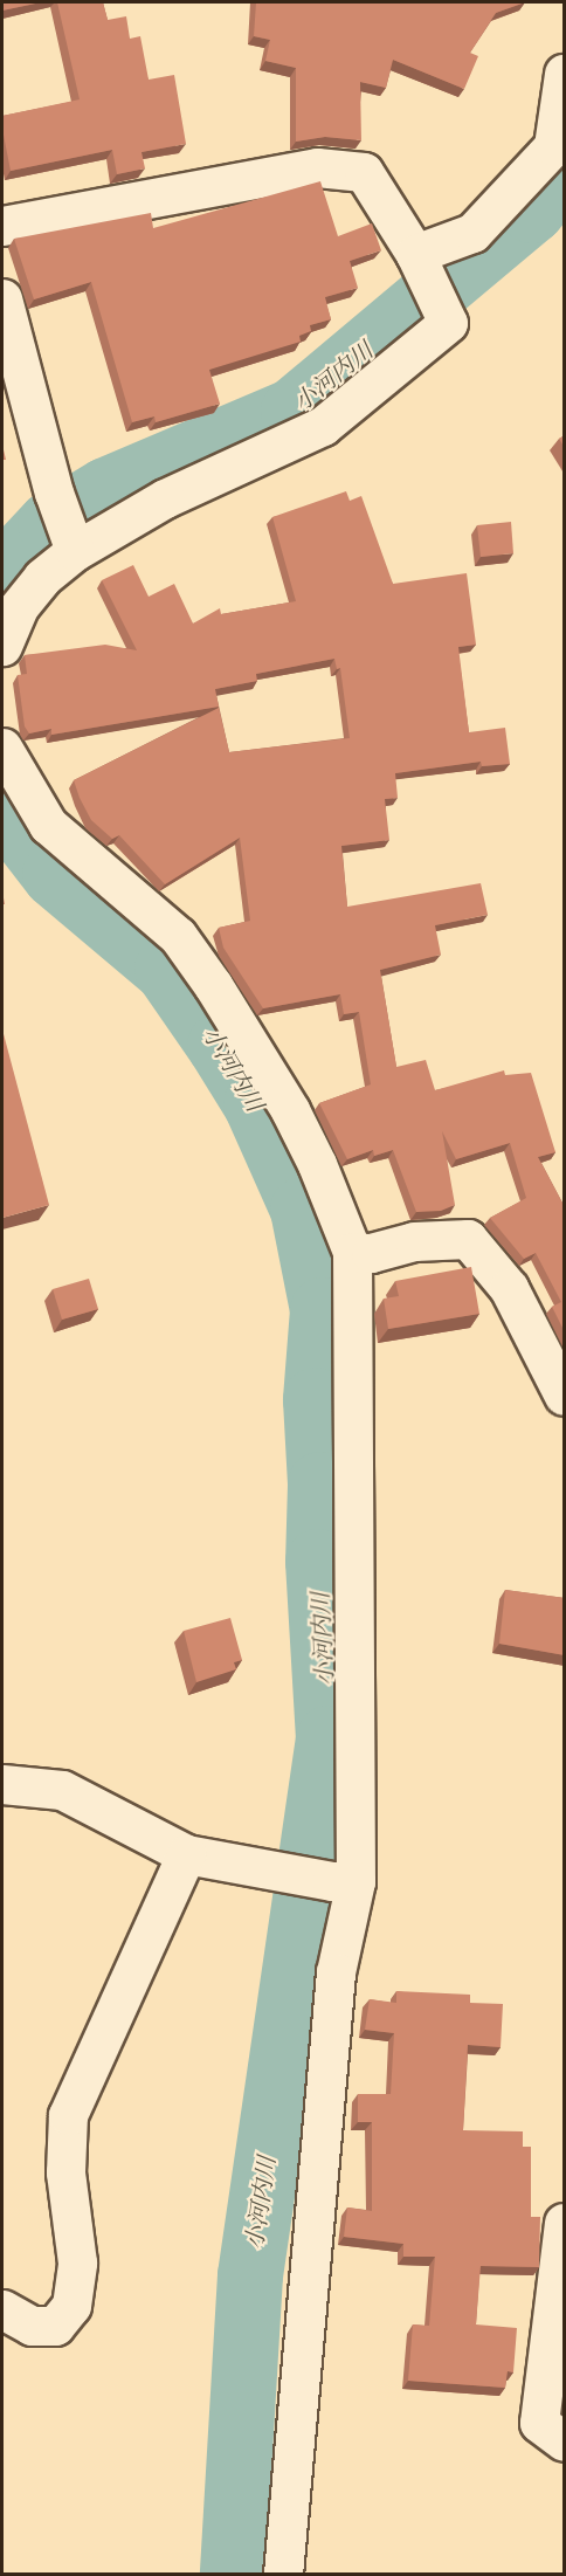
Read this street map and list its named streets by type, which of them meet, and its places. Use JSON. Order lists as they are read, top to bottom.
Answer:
{
  "water": ["小河内川"]
}
